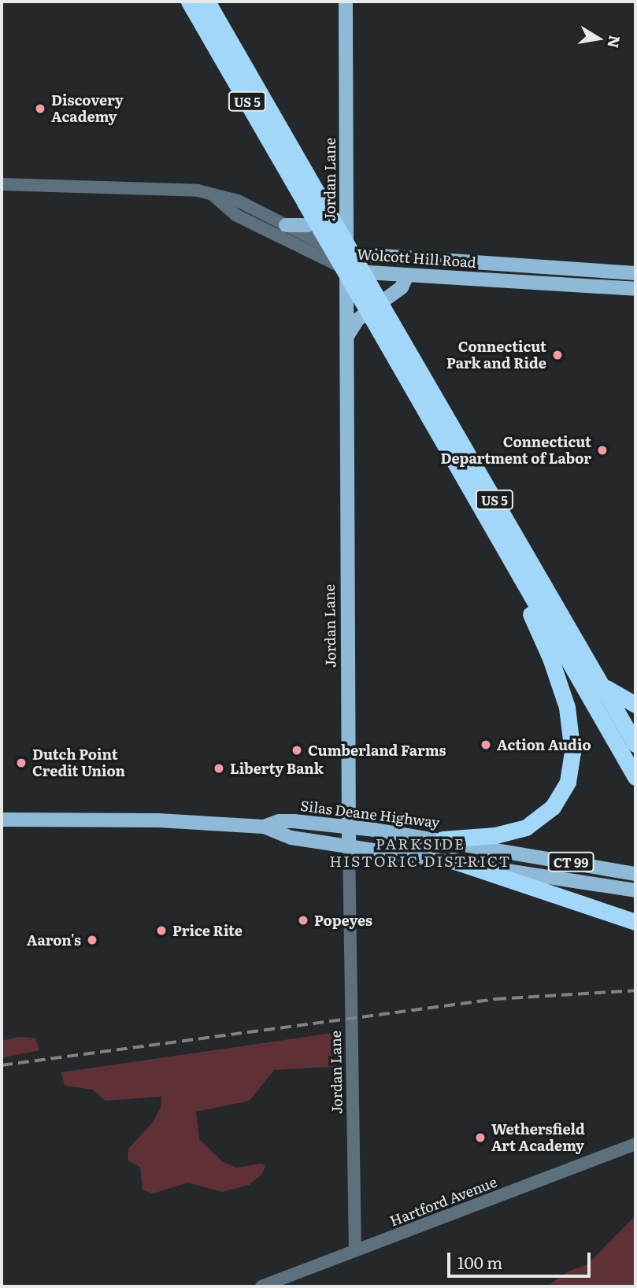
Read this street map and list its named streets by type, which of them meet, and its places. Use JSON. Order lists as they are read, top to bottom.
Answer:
{
  "streets": {
    "highway": ["US 5"],
    "main road": [
      "Jordan Lane",
      "Wolcott Hill Road",
      "Silas Deane Highway",
      "CT 99"
    ],
    "street": ["Hartford Avenue"]
  },
  "crossings": [
    ["Jordan Lane", "Wolcott Hill Road"],
    ["Jordan Lane", "Silas Deane Highway"],
    ["Jordan Lane", "Hartford Avenue"]
  ],
  "districts": ["PARKSIDE HISTORIC DISTRICT"],
  "places": [
    "Discovery Academy",
    "Connecticut Park and Ride",
    "Connecticut Department of Labor",
    "Action Audio",
    "Cumberland Farms",
    "Dutch Point Credit Union",
    "Liberty Bank",
    "Popeyes",
    "Price Rite",
    "Aaron's",
    "Wethersfield Art Academy"
  ],
  "scale_bar": "100 m",
  "north": "right"
}
